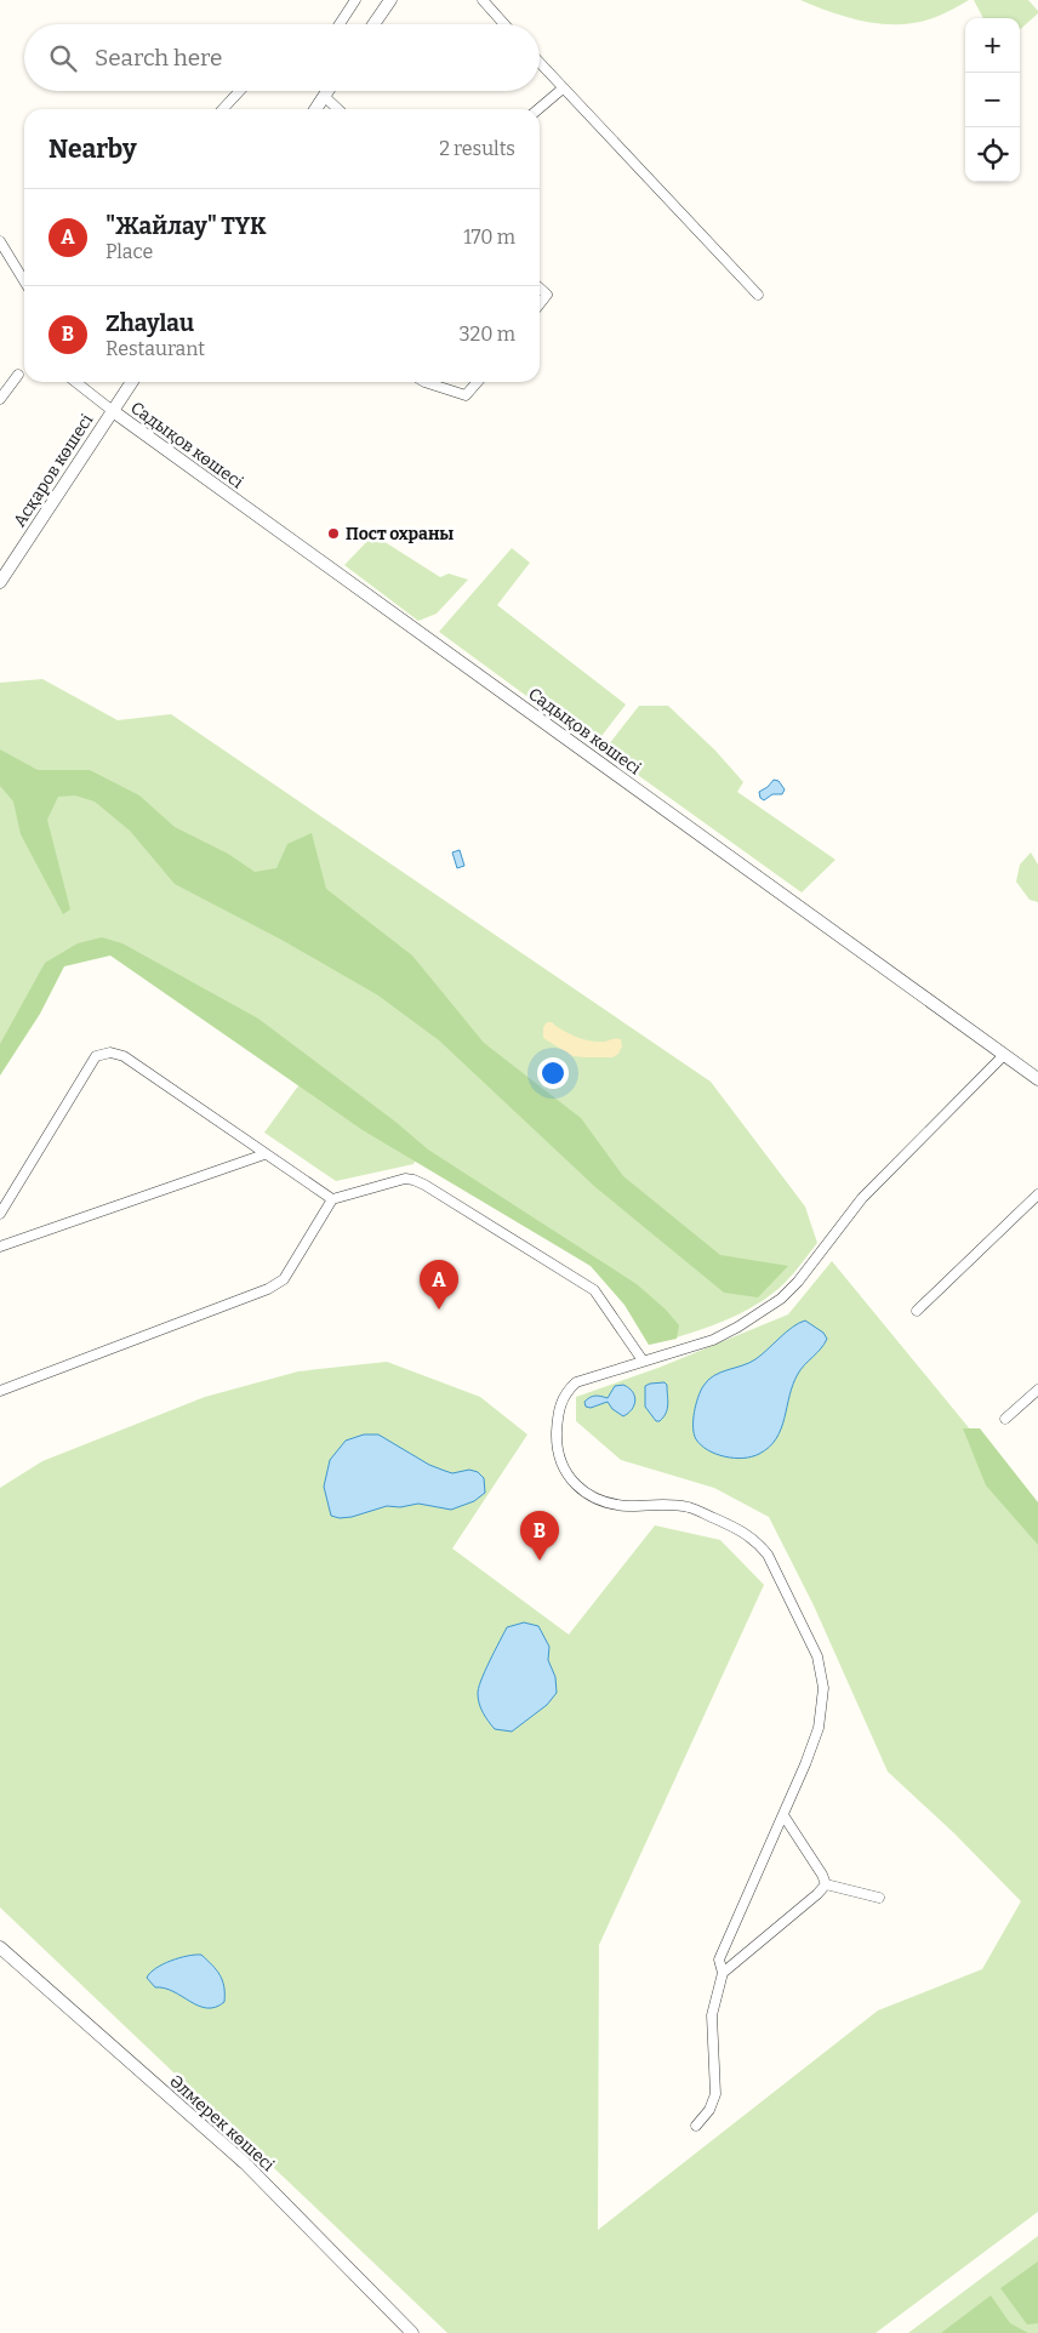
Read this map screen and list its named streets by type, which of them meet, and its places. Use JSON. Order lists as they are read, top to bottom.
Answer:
{
  "streets": {
    "street": ["Садықов көшесі", "Асқаров көшесі", "Әлмерек көшесі"]
  },
  "crossings": [
    ["Садықов көшесі", "Асқаров көшесі"]
  ],
  "places": ["Пост охраны"],
  "page": {
    "map_buttons": ["+", "−"],
    "search": "Search here",
    "heading": ["Nearby", "2 results"],
    "list": [
      {
        "mark": "A",
        "name": "\"Жайлау\" ТҮК",
        "note": "Place",
        "value": "170 m"
      },
      {
        "mark": "B",
        "name": "Zhaylau",
        "note": "Restaurant",
        "value": "320 m"
      }
    ],
    "pins": ["A", "B"]
  }
}
